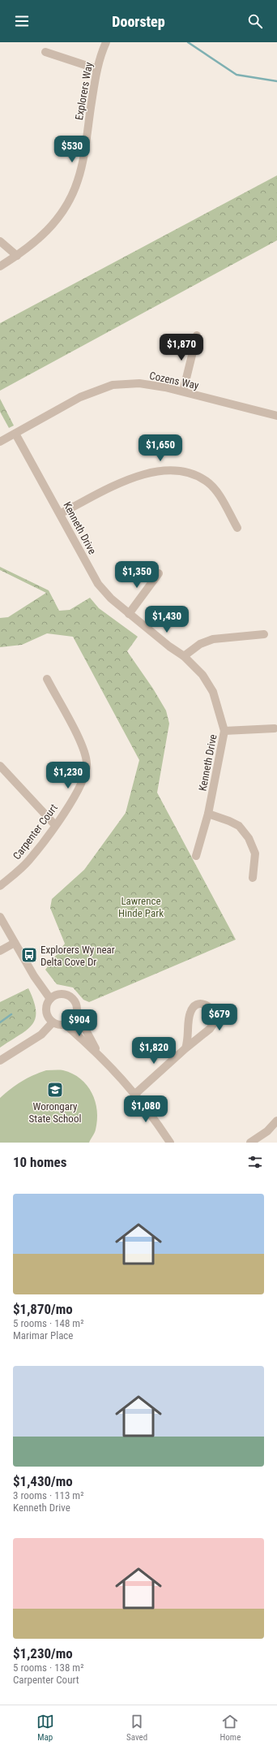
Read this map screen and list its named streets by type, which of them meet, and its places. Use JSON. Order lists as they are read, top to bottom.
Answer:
{
  "streets": {
    "street": [
      "Explorers Way",
      "Cozens Way",
      "Kenneth Drive",
      "Carpenter Court"
    ]
  },
  "crossings": [
    ["Cozens Way", "Kenneth Drive"]
  ],
  "parks": ["Lawrence Hinde Park"],
  "places": {
    "bus stop": ["Explorers Wy near Delta Cove Dr"],
    "school or university": ["Worongary State School"]
  },
  "page": {
    "header": "Doorstep",
    "price": [
      "$530",
      "$1,870",
      "$1,650",
      "$1,350",
      "$1,430",
      "$1,230",
      "$679",
      "$904",
      "$1,820",
      "$1,080"
    ],
    "heading": "10 homes",
    "list": [
      {
        "name": "$1,870/mo",
        "note": "5 rooms · 148 m² · Marimar Place"
      },
      {
        "name": "$1,430/mo",
        "note": "3 rooms · 113 m² · Kenneth Drive"
      },
      {
        "name": "$1,230/mo",
        "note": "5 rooms · 138 m² · Carpenter Court"
      }
    ],
    "tabs": ["Map", "Saved", "Home"]
  }
}
